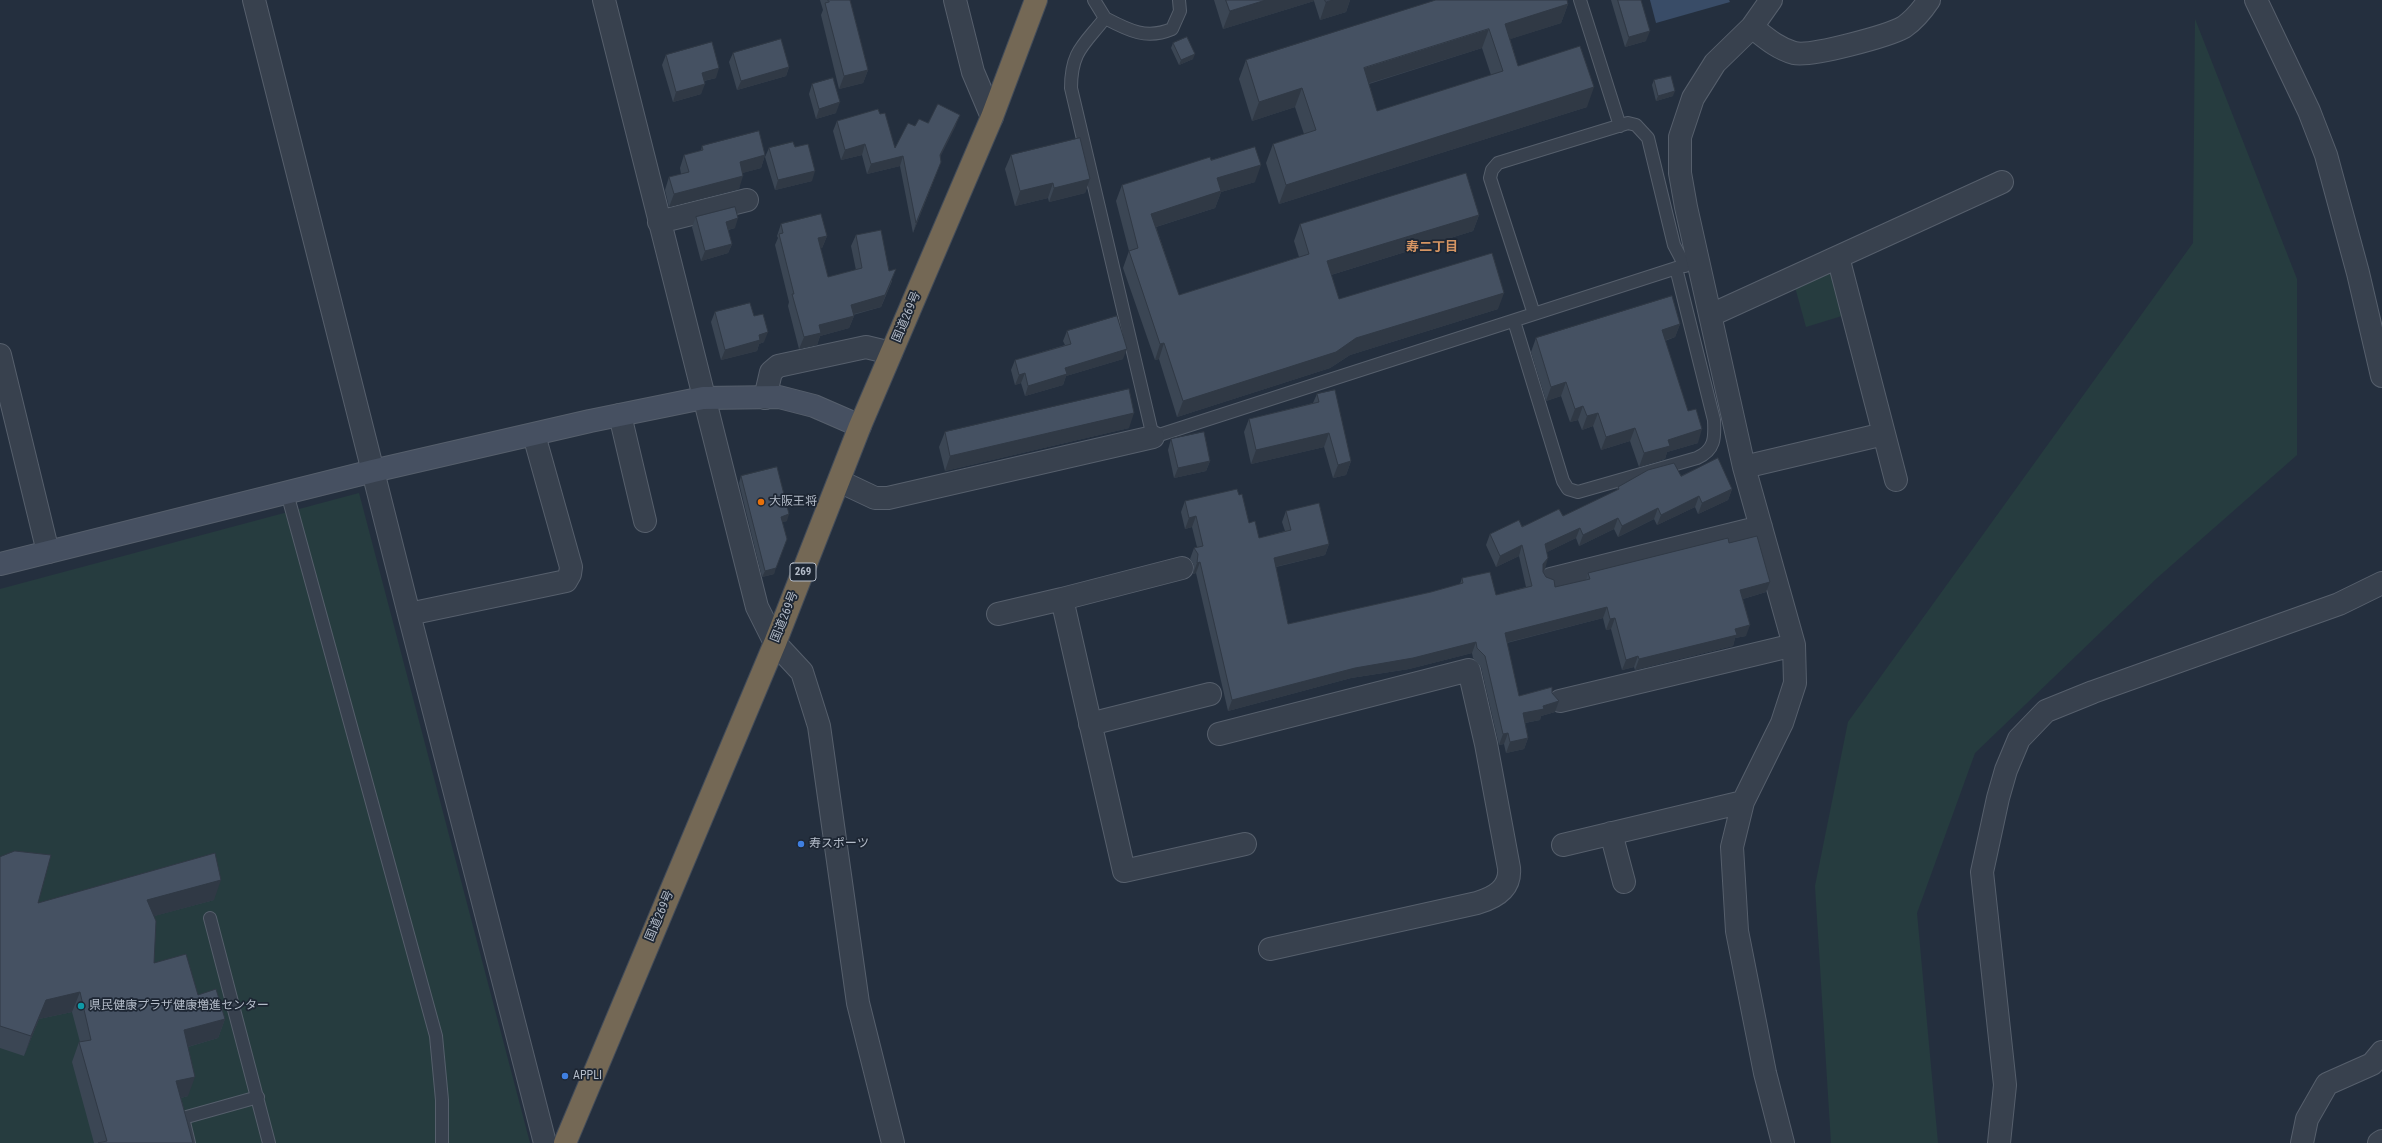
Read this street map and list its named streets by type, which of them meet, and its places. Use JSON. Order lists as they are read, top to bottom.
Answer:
{
  "streets": {
    "highway": ["国道269号", "269"]
  },
  "districts": ["寿二丁目"],
  "places": [
    "大阪王将",
    "寿スポーツ",
    "県民健康プラザ健康増進センター",
    "APPLI"
  ]
}
